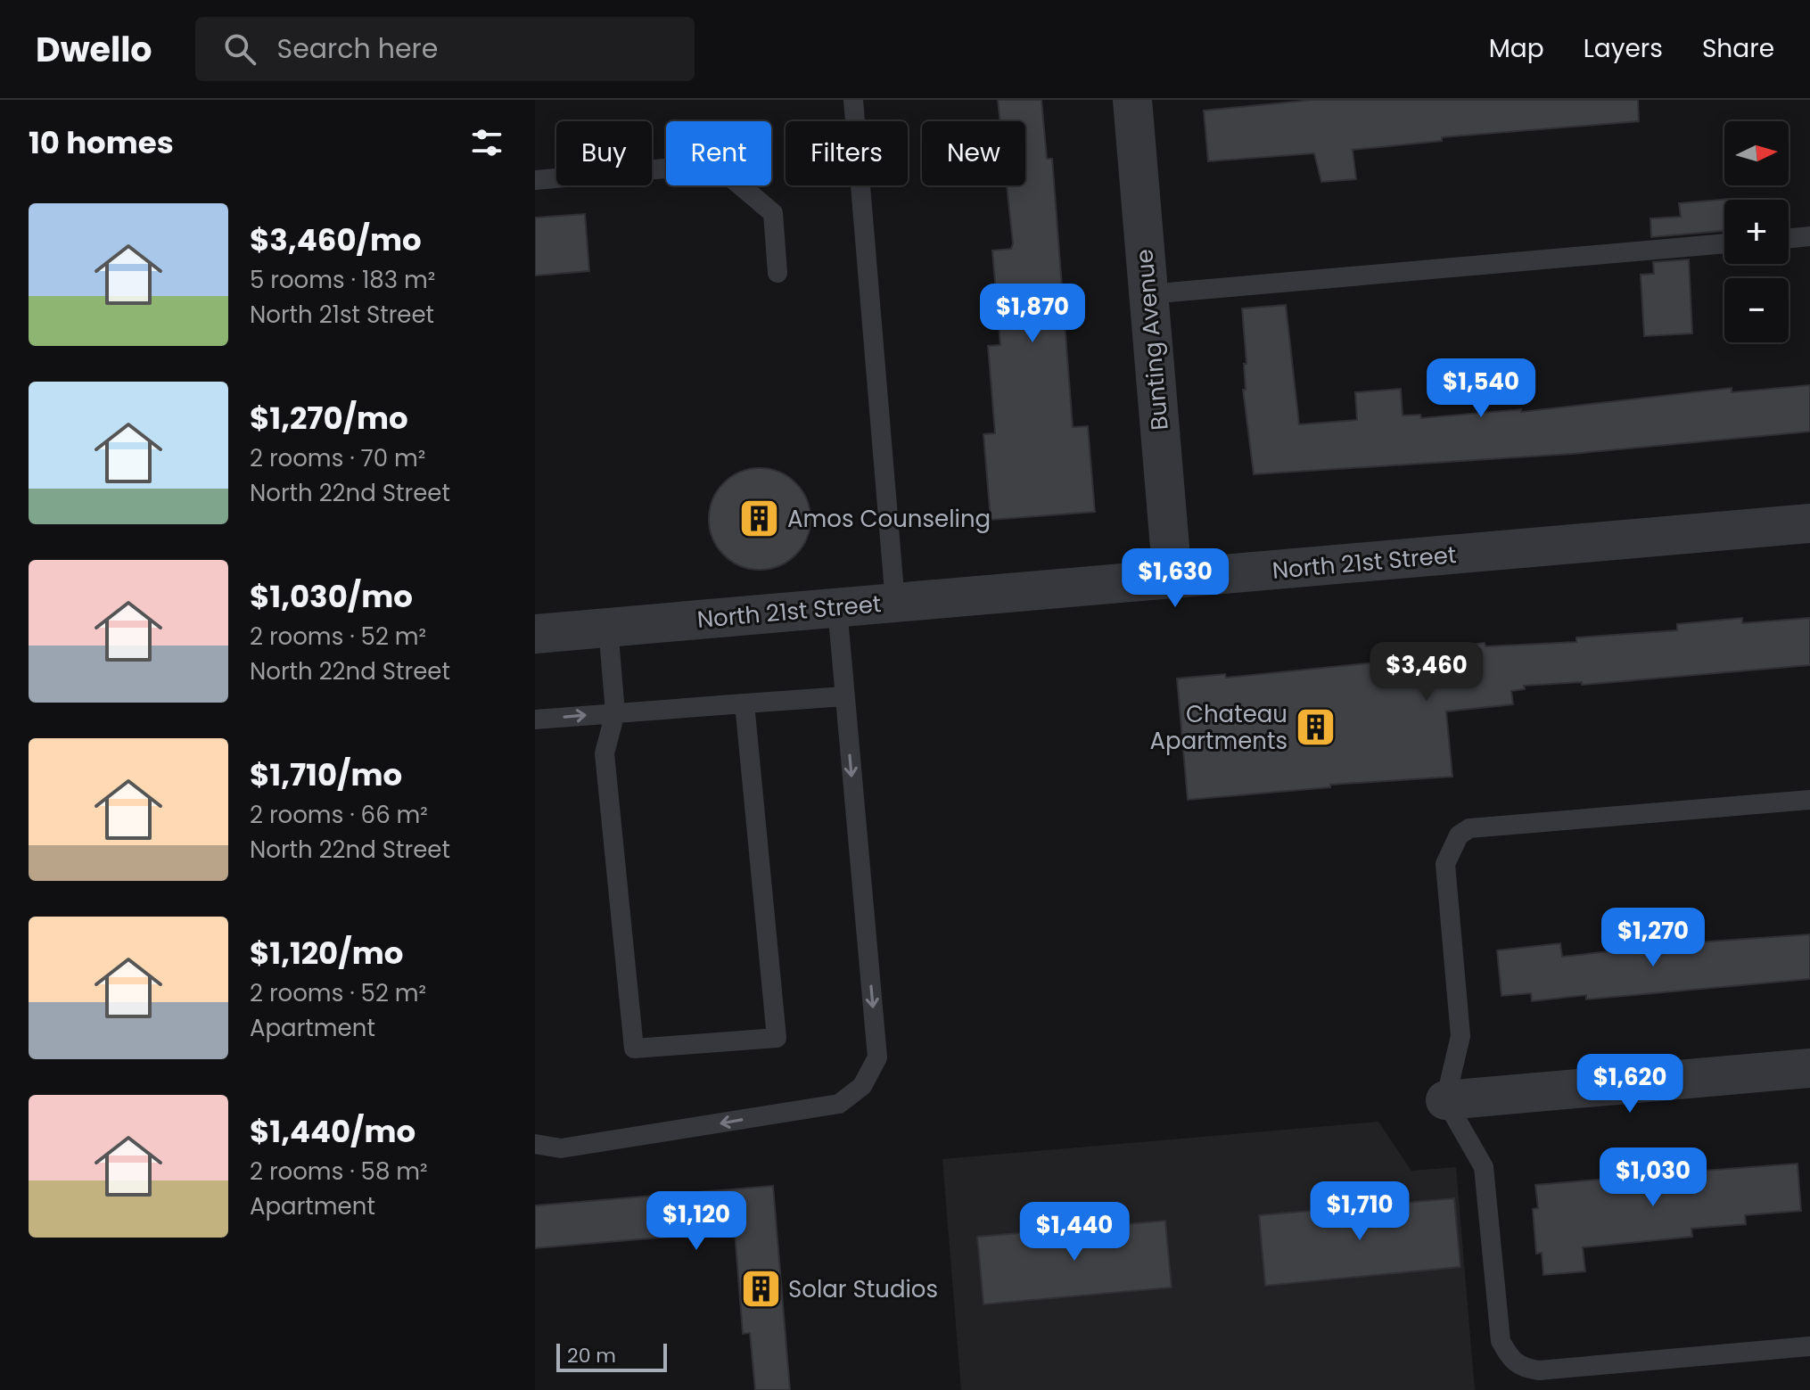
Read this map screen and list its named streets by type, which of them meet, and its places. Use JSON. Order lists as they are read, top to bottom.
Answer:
{
  "streets": {
    "street": ["Bunting Avenue", "North 21st Street"]
  },
  "crossings": [
    ["Bunting Avenue", "North 21st Street"]
  ],
  "places": {
    "building": ["Amos Counseling", "Chateau Apartments", "Solar Studios"]
  },
  "scale_bar": "20 m",
  "north": "right",
  "page": {
    "header": "Dwello",
    "search": "Search here",
    "nav": ["Map", "Layers", "Share"],
    "heading": "10 homes",
    "map_buttons": ["+", "−"],
    "chip": [
      "Buy",
      "Rent",
      "Filters",
      "New"
    ],
    "list": [
      {
        "name": "$3,460/mo",
        "note": "5 rooms · 183 m² · North 21st Street"
      },
      {
        "name": "$1,270/mo",
        "note": "2 rooms · 70 m² · North 22nd Street"
      },
      {
        "name": "$1,030/mo",
        "note": "2 rooms · 52 m² · North 22nd Street"
      },
      {
        "name": "$1,710/mo",
        "note": "2 rooms · 66 m² · North 22nd Street"
      },
      {
        "name": "$1,120/mo",
        "note": "2 rooms · 52 m² · Apartment"
      },
      {
        "name": "$1,440/mo",
        "note": "2 rooms · 58 m² · Apartment"
      }
    ],
    "price": [
      "$1,870",
      "$1,540",
      "$1,630",
      "$3,460",
      "$1,270",
      "$1,620",
      "$1,030",
      "$1,710",
      "$1,120",
      "$1,440"
    ],
    "scale": "20 m"
  }
}
